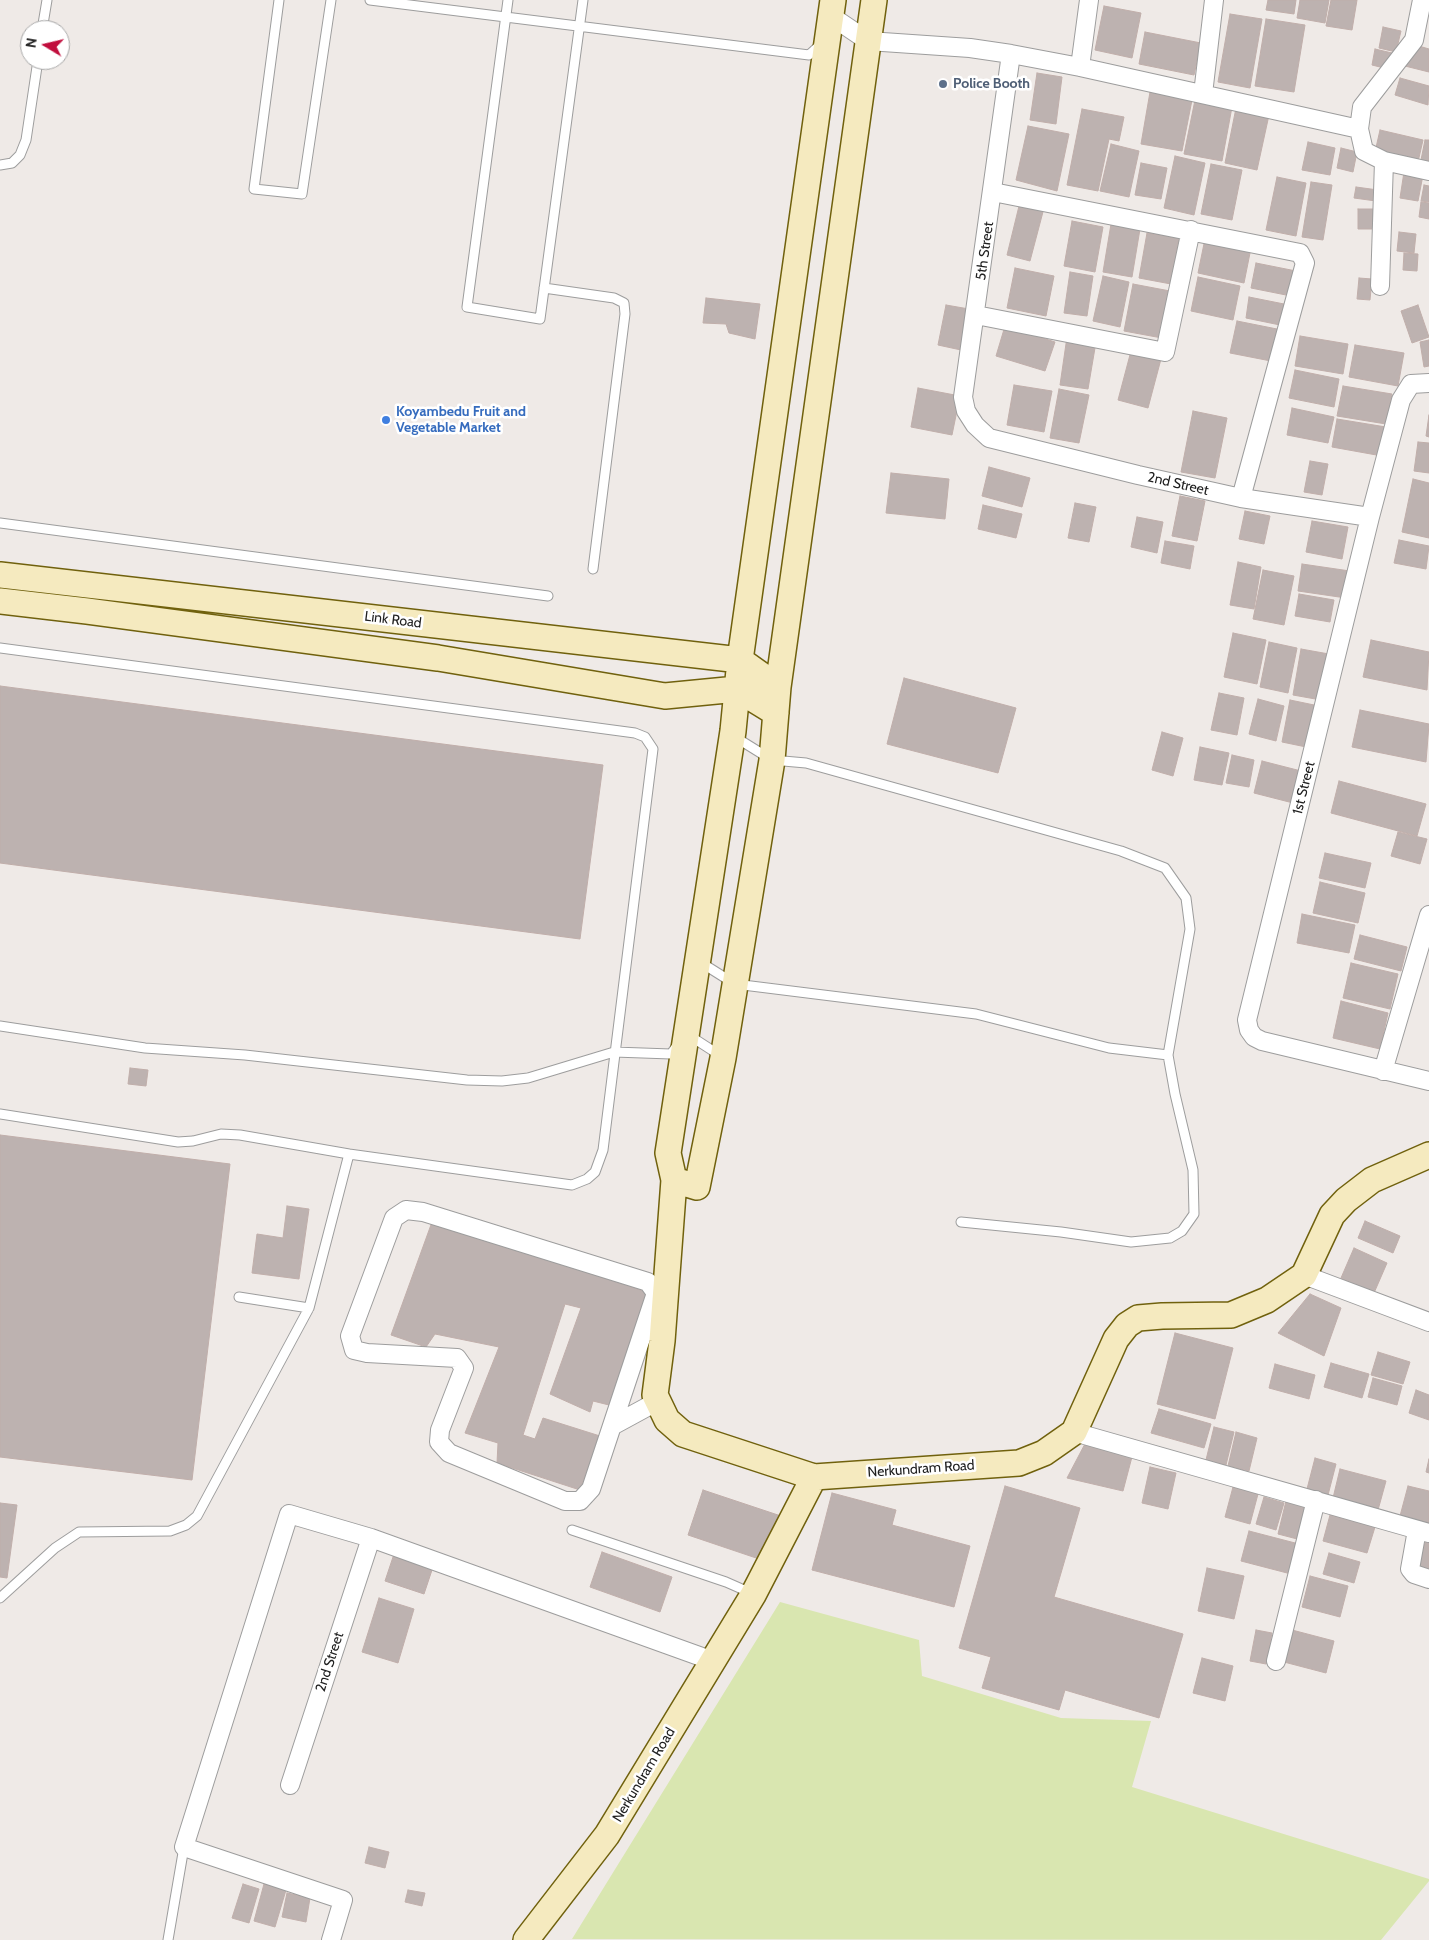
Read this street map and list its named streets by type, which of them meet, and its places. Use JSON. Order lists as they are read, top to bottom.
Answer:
{
  "streets": {
    "street": [
      "5th Street",
      "2nd Street",
      "Link Road",
      "1st Street",
      "Nerkundram Road"
    ]
  },
  "crossings": [
    ["5th Street", "2nd Street"],
    ["2nd Street", "1st Street"]
  ],
  "places": ["Police Booth", "Koyambedu Fruit and Vegetable Market"],
  "north": "left"
}
